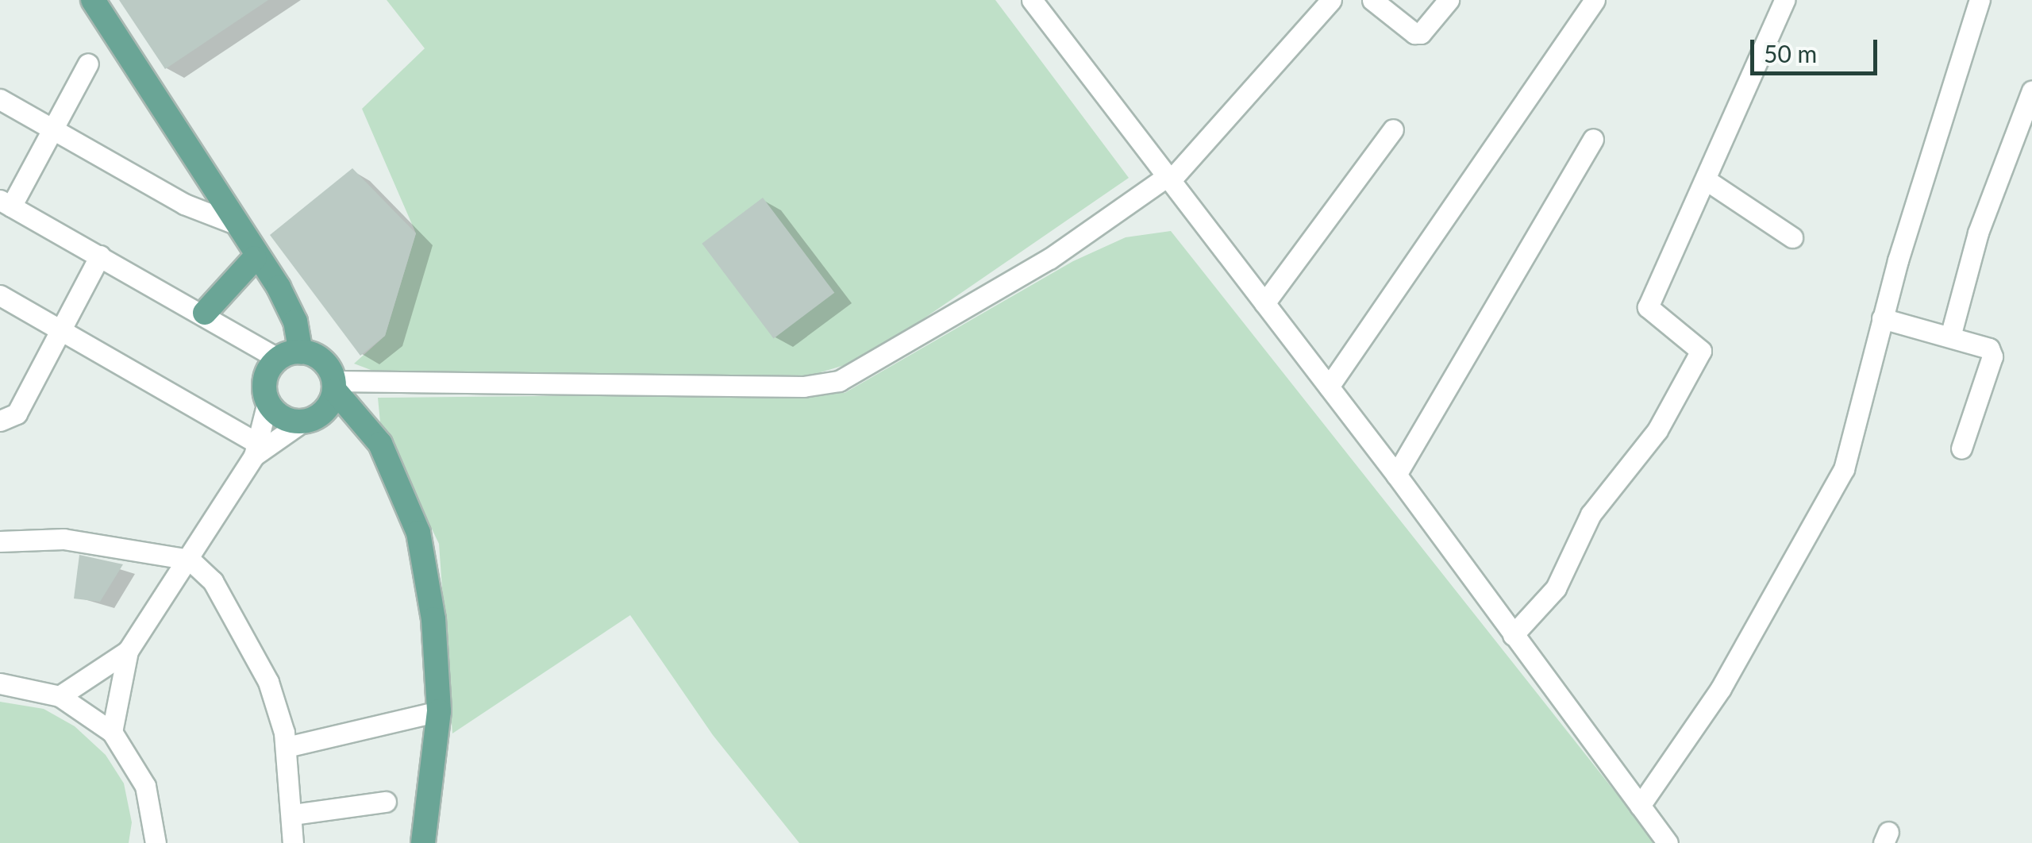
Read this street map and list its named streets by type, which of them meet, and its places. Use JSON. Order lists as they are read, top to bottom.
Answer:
{
  "scale_bar": "50 m"
}
